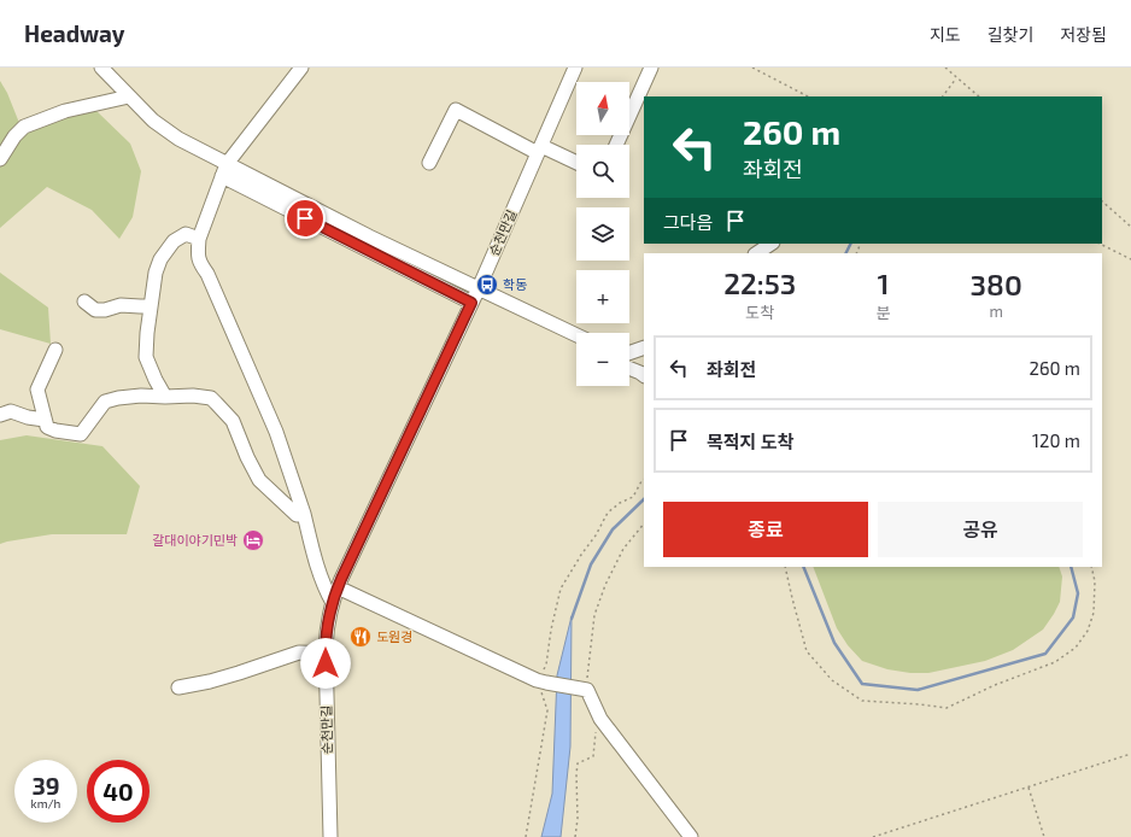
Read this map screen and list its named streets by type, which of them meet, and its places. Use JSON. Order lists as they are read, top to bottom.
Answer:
{
  "streets": {
    "street": ["순천만길"]
  },
  "places": {
    "bus stop": ["학동"],
    "hotel": ["갈대이야기민박"],
    "restaurant": ["도원경"]
  },
  "north": "top",
  "page": {
    "header": "Headway",
    "nav": ["지도", "길찾기", "저장됨"],
    "map_buttons": ["+", "−"],
    "turn": ["260 m", "좌회전"],
    "then": "그다음",
    "eta": [
      "22:53",
      "도착",
      "1",
      "분",
      "380",
      "m"
    ],
    "list": [
      {
        "name": "좌회전",
        "value": "260 m"
      },
      {
        "name": "목적지 도착",
        "value": "120 m"
      }
    ],
    "buttons": ["종료", "공유"],
    "speed": "39 km/h",
    "limit": "40"
  }
}
